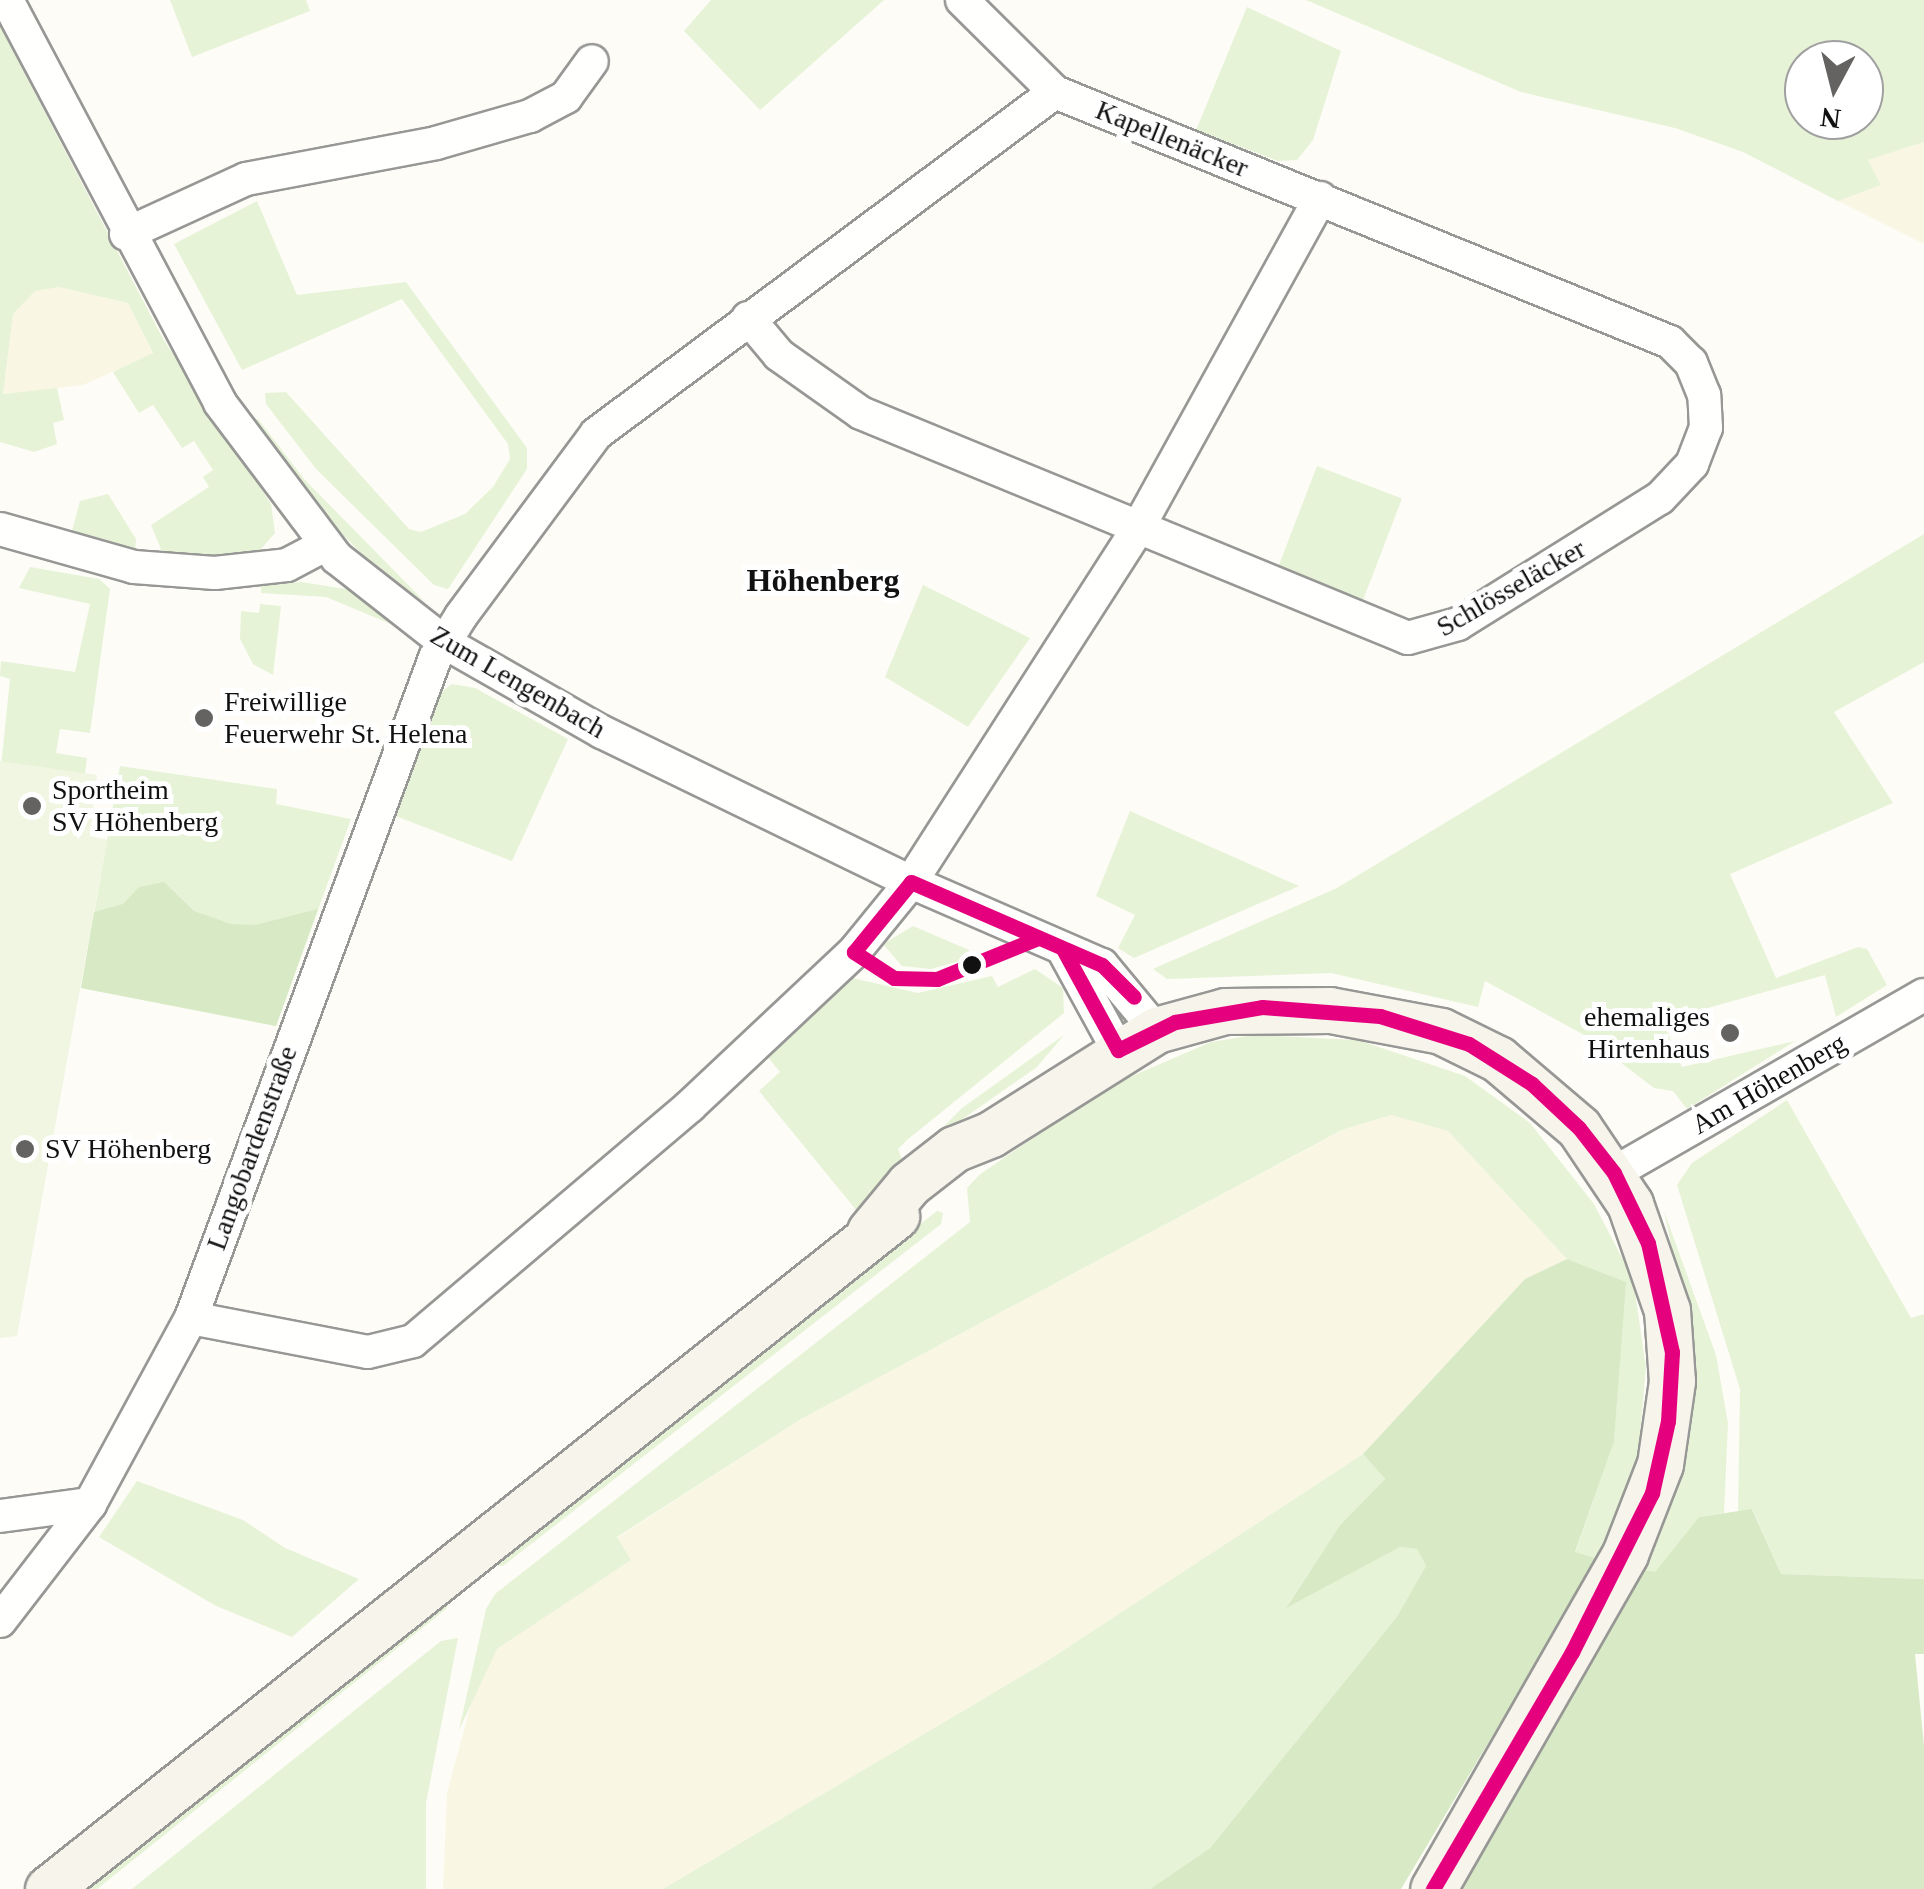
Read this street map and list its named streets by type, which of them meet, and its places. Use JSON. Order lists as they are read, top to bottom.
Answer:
{
  "streets": {
    "street": [
      "Kapellenäcker",
      "Schlösseläcker",
      "Zum Lengenbach",
      "Am Höhenberg",
      "Langobardenstraße"
    ]
  },
  "crossings": [
    ["Kapellenäcker", "Schlösseläcker"],
    ["Zum Lengenbach", "Langobardenstraße"]
  ],
  "districts": ["Höhenberg"],
  "places": [
    "Freiwillige Feuerwehr St. Helena",
    "Sportheim SV Höhenberg",
    "ehemaliges Hirtenhaus",
    "SV Höhenberg"
  ],
  "north": "bottom"
}
